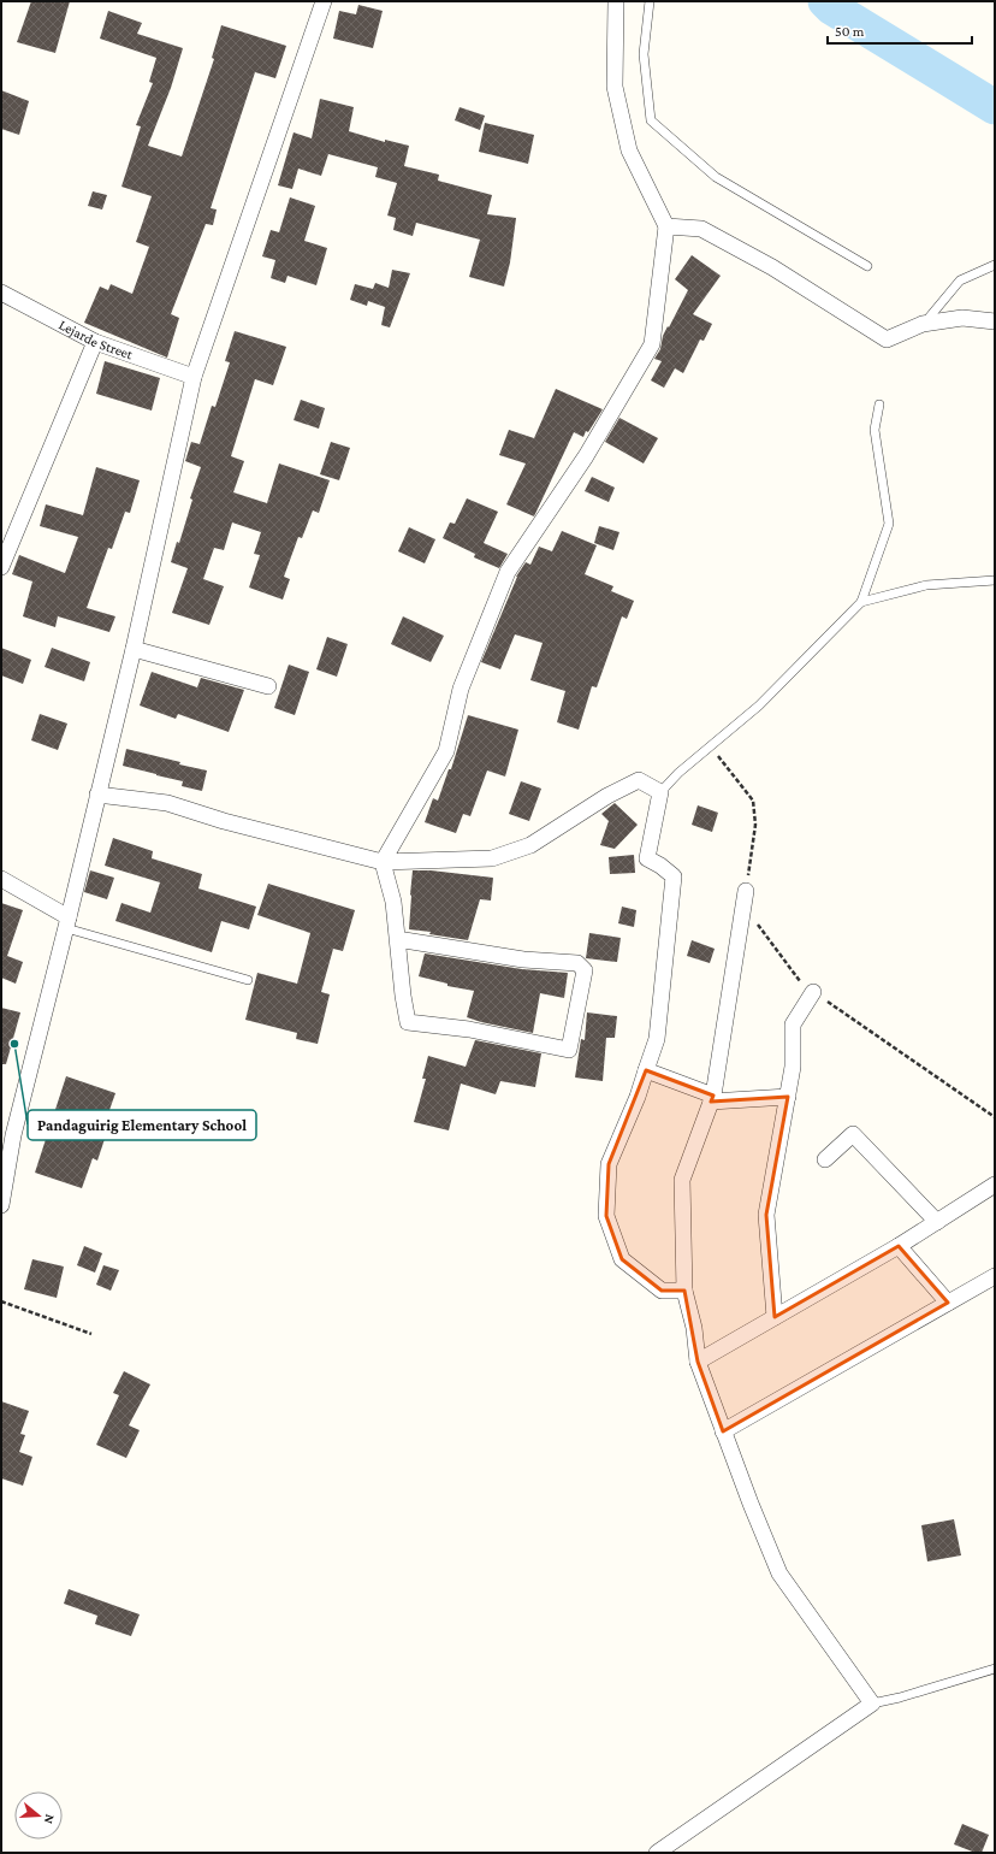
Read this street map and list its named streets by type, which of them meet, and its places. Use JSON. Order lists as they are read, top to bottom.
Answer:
{
  "streets": {
    "street": ["Lejarde Street"]
  },
  "places": ["Pandaguirig Elementary School"],
  "scale_bar": "50 m",
  "north": "right"
}
